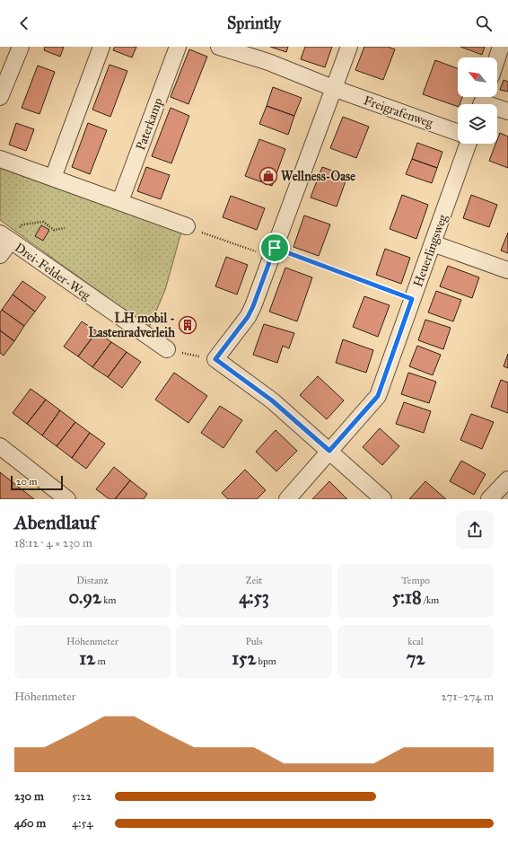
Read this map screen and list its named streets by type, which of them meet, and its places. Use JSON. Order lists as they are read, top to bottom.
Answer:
{
  "streets": {
    "street": [
      "Freigrafenweg",
      "Paterkamp",
      "Heuerlingsweg",
      "Drei-Felder-Weg"
    ]
  },
  "places": {
    "shop": ["Wellness-Oase"],
    "building": ["LH mobil - Lastenradverleih"]
  },
  "scale_bar": "20 m",
  "north": "top left",
  "page": {
    "header": "Sprintly",
    "scale": "20 m",
    "heading": ["Abendlauf", "18:12 · 4 × 230 m"],
    "stats": [
      ["Distanz", "0.92 km"],
      ["Zeit", "4:53"],
      ["Tempo", "5:18 /km"],
      ["Höhenmeter", "12 m"],
      ["Puls", "152 bpm"],
      ["kcal", "72"]
    ],
    "chart": ["Höhenmeter", "271–274 m"],
    "list": [
      {
        "name": "230 m",
        "note": "5:22"
      },
      {
        "name": "460 m",
        "note": "4:54"
      }
    ]
  }
}
